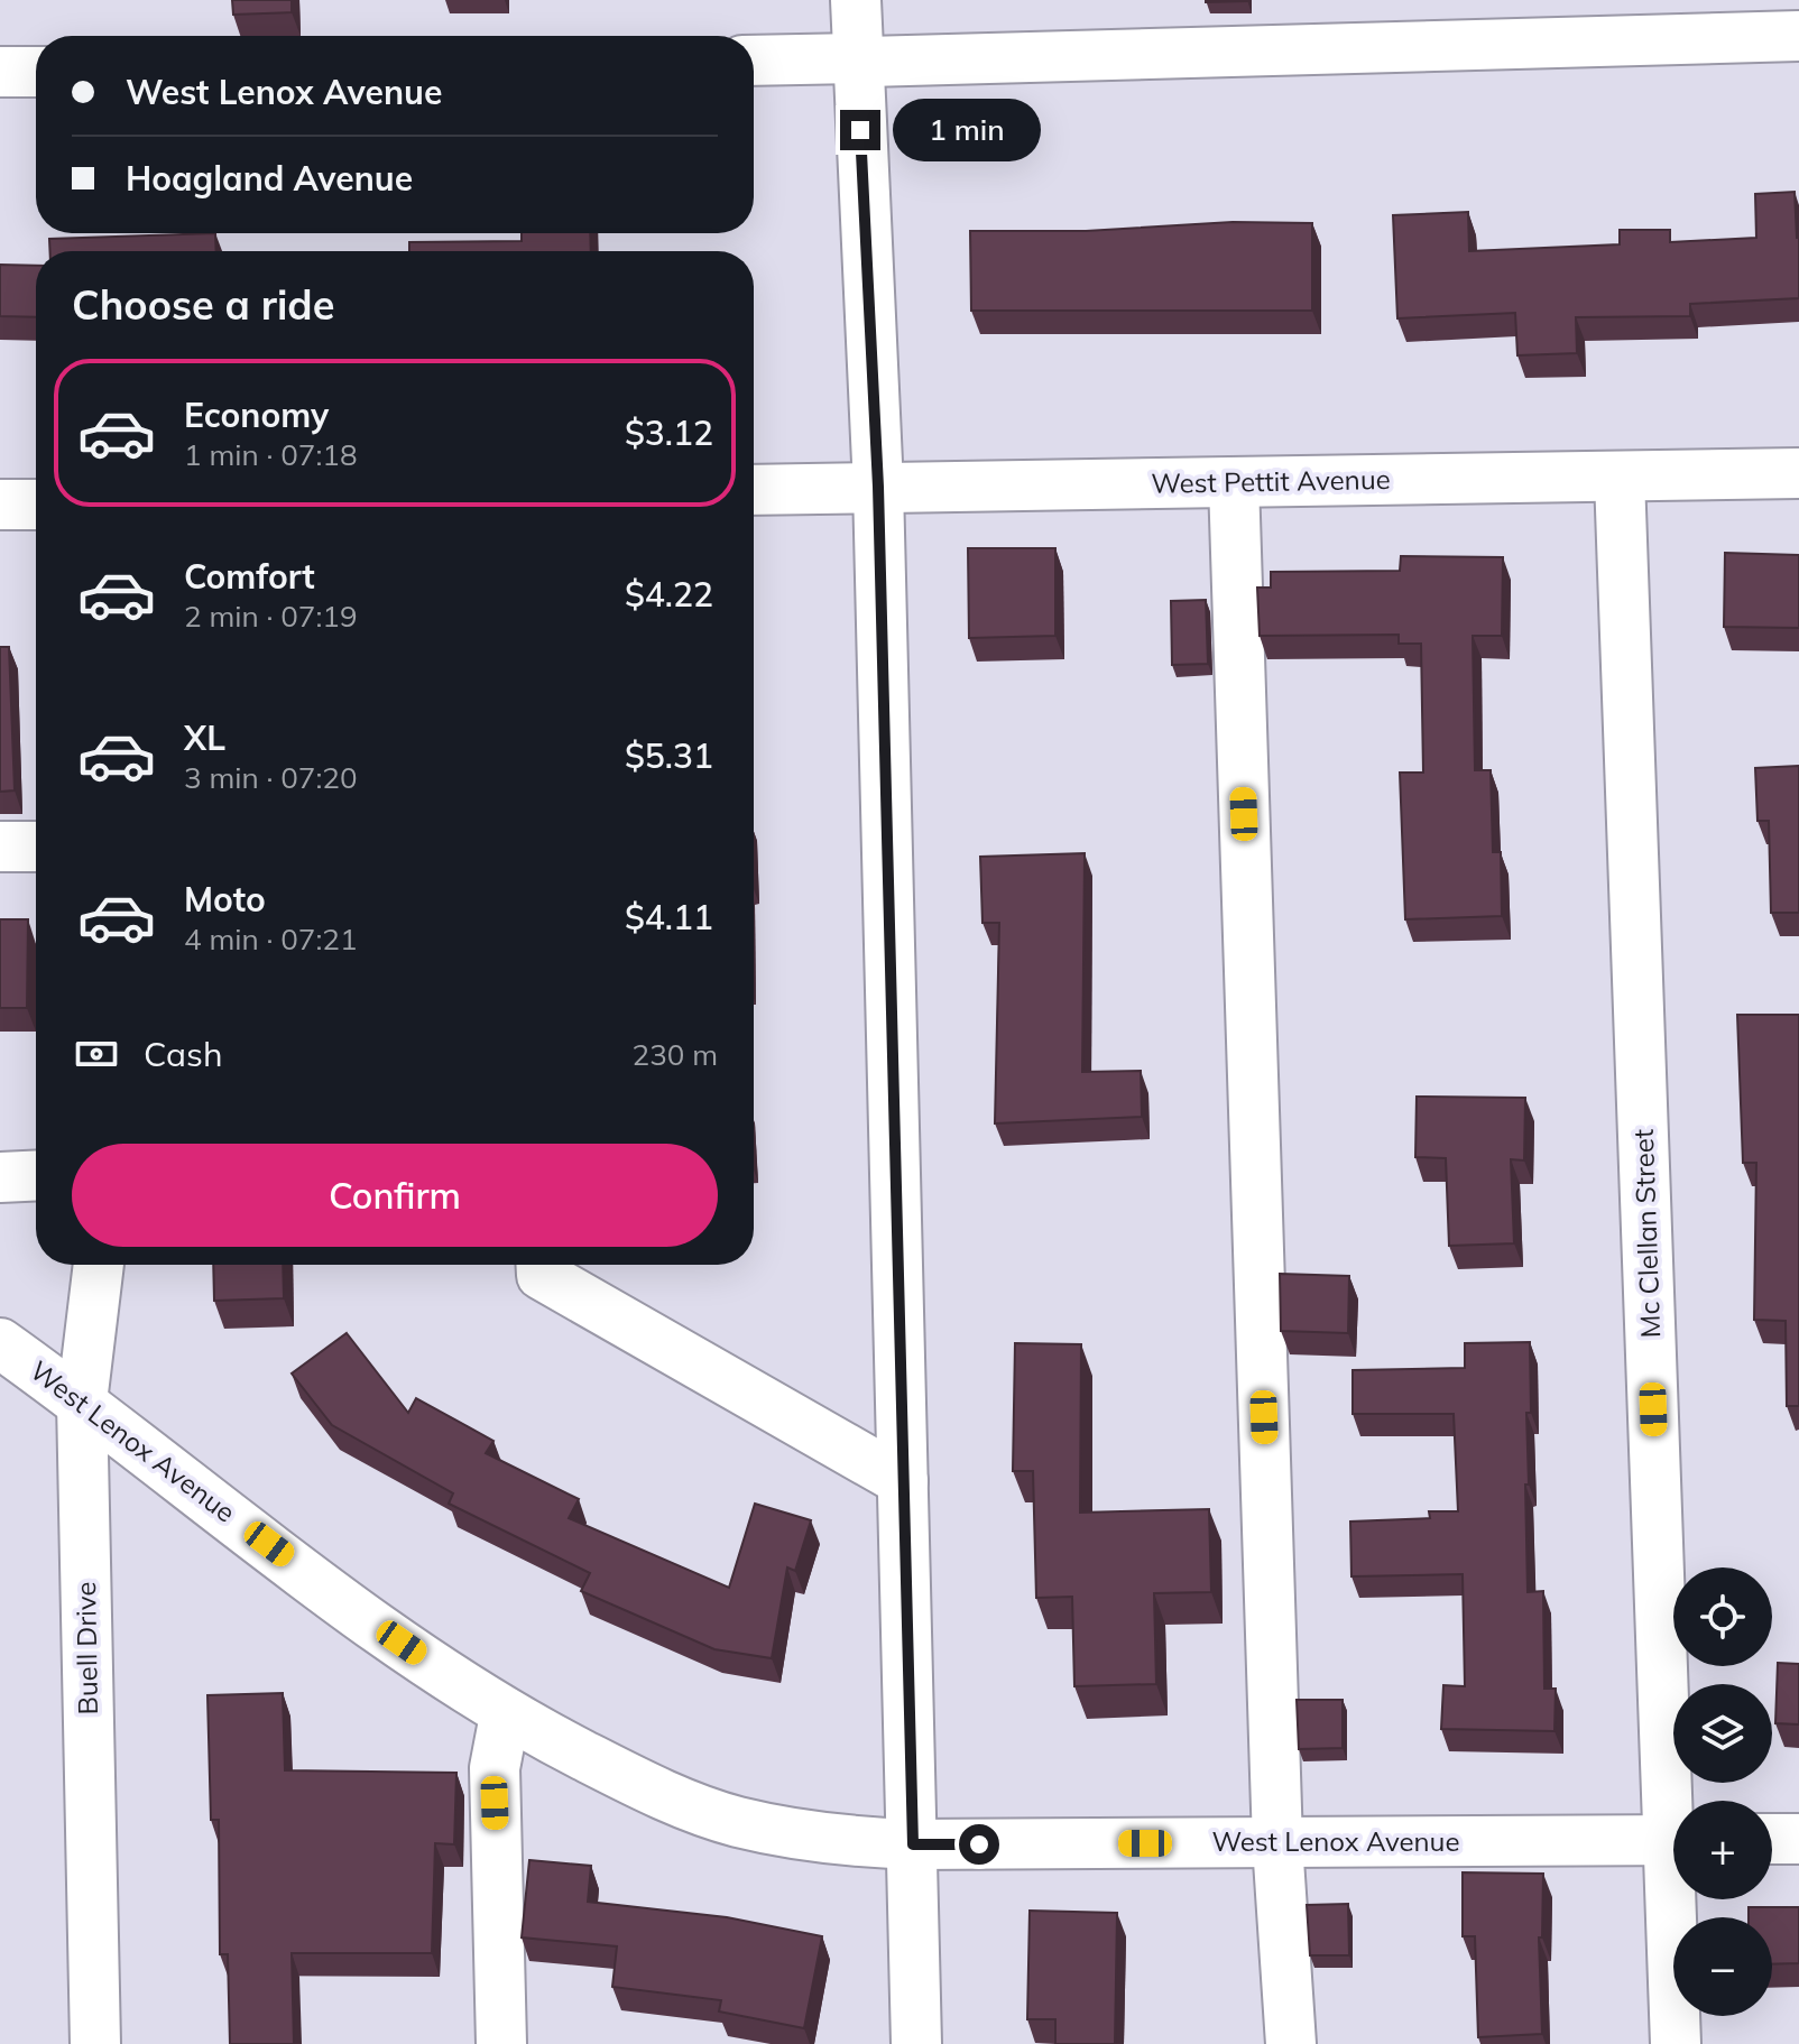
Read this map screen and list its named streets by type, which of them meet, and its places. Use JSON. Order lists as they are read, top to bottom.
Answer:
{
  "streets": {
    "street": [
      "West Pettit Avenue",
      "Mc Clellan Street",
      "West Lenox Avenue",
      "Buell Drive"
    ]
  },
  "crossings": [
    ["West Pettit Avenue", "Mc Clellan Street"],
    ["West Lenox Avenue", "Buell Drive"]
  ],
  "page": {
    "banner": ["West Lenox Avenue", "Hoagland Avenue"],
    "bubble": "1 min",
    "heading": "Choose a ride",
    "list": [
      {
        "name": "Economy",
        "note": "1 min · 07:18",
        "value": "$3.12"
      },
      {
        "name": "Comfort",
        "note": "2 min · 07:19",
        "value": "$4.22"
      },
      {
        "name": "XL",
        "note": "3 min · 07:20",
        "value": "$5.31"
      },
      {
        "name": "Moto",
        "note": "4 min · 07:21",
        "value": "$4.11"
      }
    ],
    "pay": ["Cash", "230 m"],
    "buttons": "Confirm",
    "map_buttons": ["+", "−"]
  }
}
